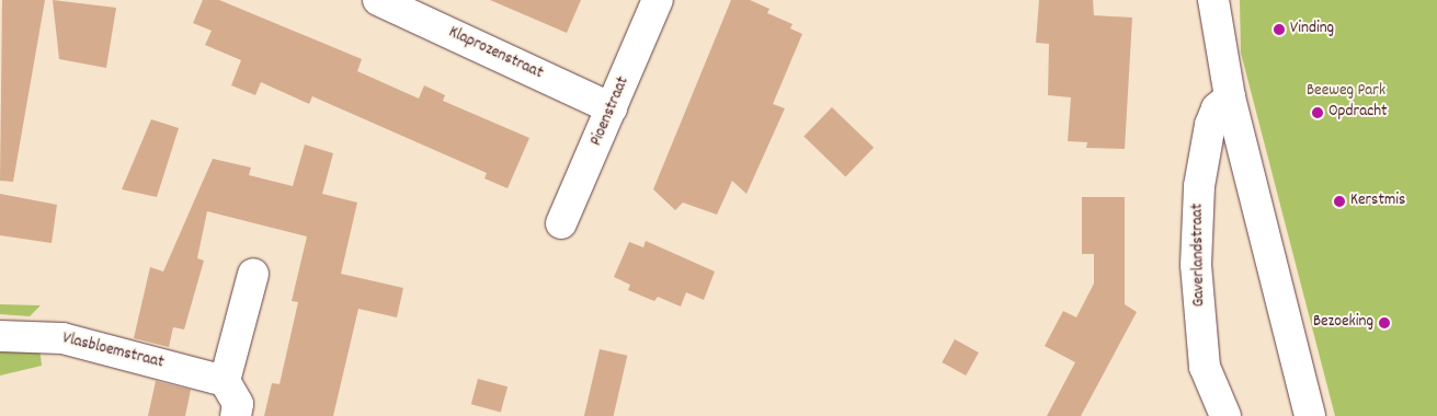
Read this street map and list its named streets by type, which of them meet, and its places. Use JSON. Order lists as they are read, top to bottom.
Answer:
{
  "streets": {
    "street": [
      "Klaprozenstraat",
      "Pioenstraat",
      "Gaverlandstraat",
      "Vlasbloemstraat"
    ]
  },
  "crossings": [
    ["Klaprozenstraat", "Pioenstraat"]
  ],
  "parks": ["Beeweg Park"],
  "places": [
    "Vinding",
    "Opdracht",
    "Kerstmis",
    "Bezoeking"
  ]
}
